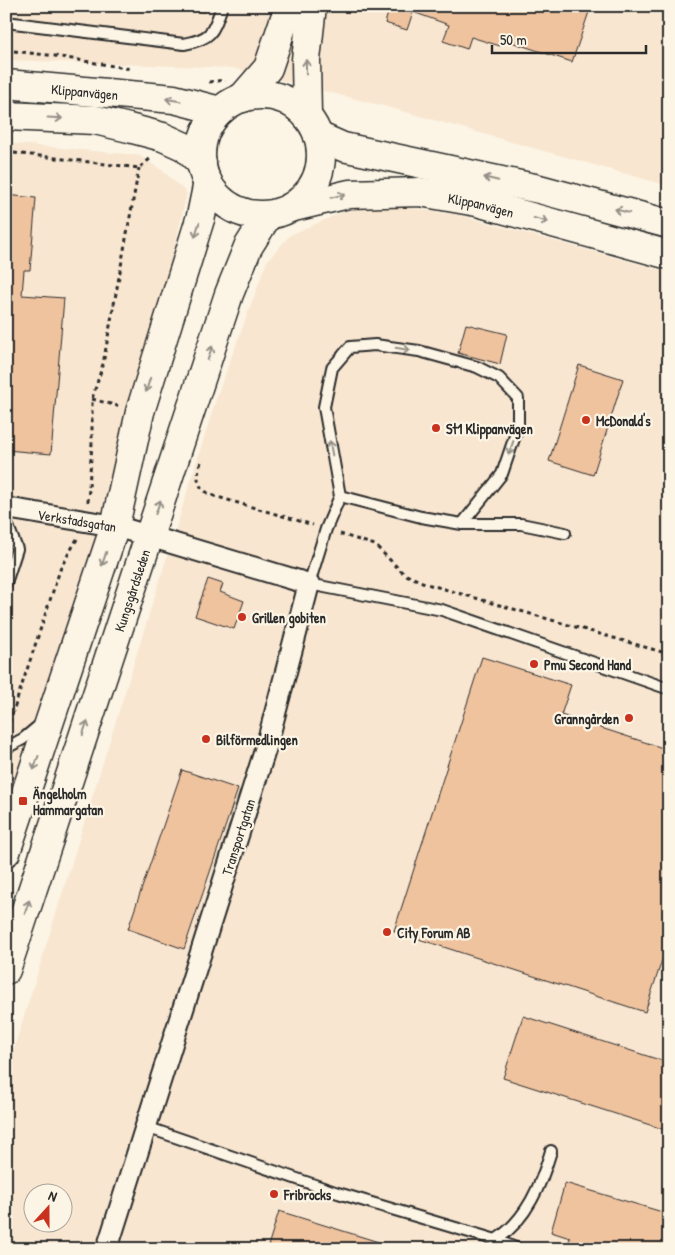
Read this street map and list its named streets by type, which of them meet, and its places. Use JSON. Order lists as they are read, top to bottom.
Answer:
{
  "streets": {
    "main road": ["Klippanvägen", "Kungsgårdsleden"],
    "street": ["Verkstadsgatan", "Transportgatan"]
  },
  "crossings": [
    ["Klippanvägen", "Kungsgårdsleden"],
    ["Verkstadsgatan", "Kungsgårdsleden"]
  ],
  "places": {
    "other": [
      "McDonald's",
      "St1 Klippanvägen",
      "Grillen gobiten",
      "Pmu Second Hand",
      "Granngården",
      "Bilförmedlingen",
      "City Forum AB",
      "Fribrocks"
    ],
    "transit": ["Ängelholm Hammargatan"]
  },
  "scale_bar": "50 m",
  "north": "top"
}
